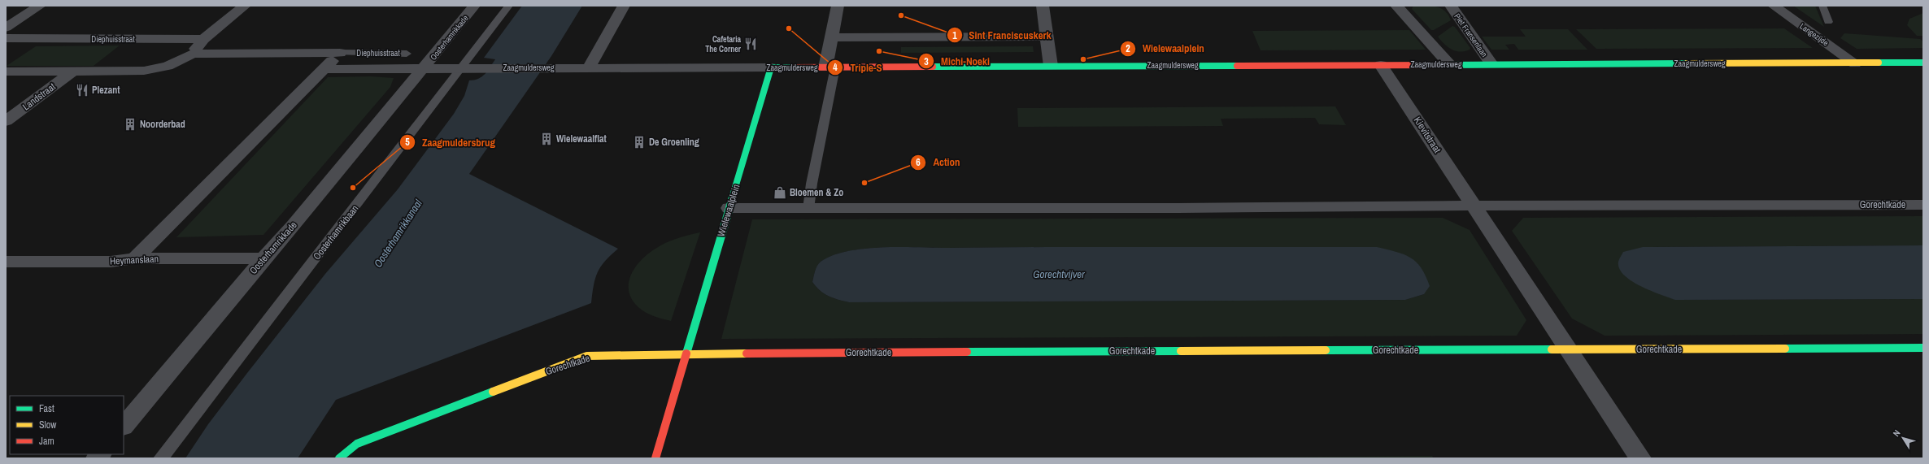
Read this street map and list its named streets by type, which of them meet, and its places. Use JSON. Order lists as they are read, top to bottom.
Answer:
{
  "streets": {
    "street": [
      "Langezijde",
      "Piet Fransenlaan",
      "Oosterhamrikkade",
      "Diephuisstraat",
      "Zaagmuldersweg",
      "Landstraat",
      "Kievitstraat",
      "Gorechtkade",
      "Wielewaalplein",
      "Heymanslaan"
    ],
    "lane": ["Oosterhamrikbaan"]
  },
  "crossings": [
    ["Langezijde", "Zaagmuldersweg"],
    ["Piet Fransenlaan", "Zaagmuldersweg"],
    ["Oosterhamrikkade", "Zaagmuldersweg"],
    ["Oosterhamrikkade", "Heymanslaan"],
    ["Diephuisstraat", "Landstraat"],
    ["Zaagmuldersweg", "Kievitstraat"],
    ["Zaagmuldersweg", "Wielewaalplein"],
    ["Zaagmuldersweg", "Oosterhamrikbaan"],
    ["Kievitstraat", "Gorechtkade"],
    ["Gorechtkade", "Wielewaalplein"]
  ],
  "water": ["Oosterhamrikkanaal", "Gorechtvijver"],
  "places": {
    "other": [
      "Sint Franciscuskerk",
      "Triple-S",
      "Michi-Noeki",
      "Wielewaalplein",
      "Action",
      "Zaagmuldersbrug"
    ],
    "restaurant": ["Cafetaria The Corner", "Plezant"],
    "building": ["Noorderbad", "Wielewaalflat", "De Groenling"],
    "shop": ["Bloemen & Zo"]
  },
  "legend": ["Fast", "Slow", "Jam"],
  "north": "top left"
}
